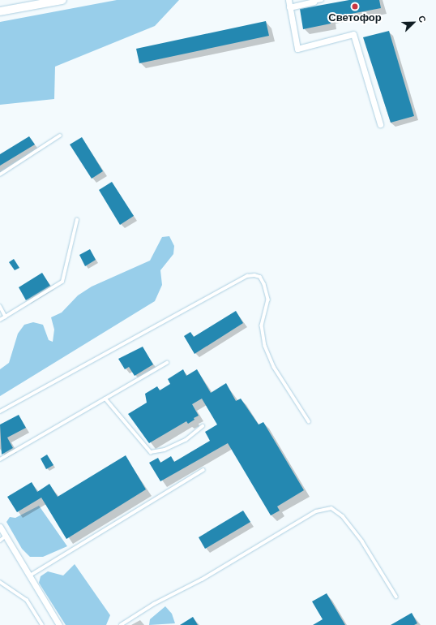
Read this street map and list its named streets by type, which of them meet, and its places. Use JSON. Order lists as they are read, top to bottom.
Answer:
{
  "places": ["Светофор"],
  "north": "top right"
}
